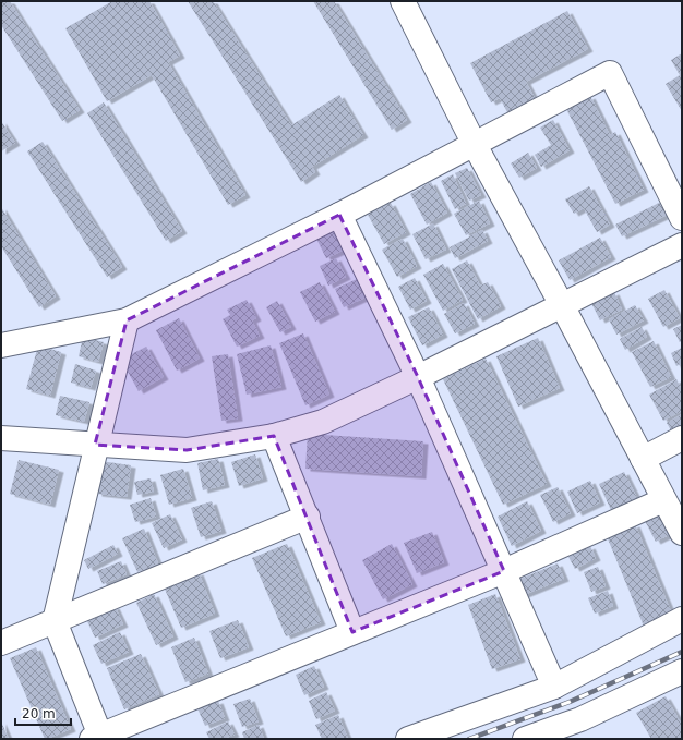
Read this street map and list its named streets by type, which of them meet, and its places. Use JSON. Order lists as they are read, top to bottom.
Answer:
{
  "scale_bar": "20 m"
}
